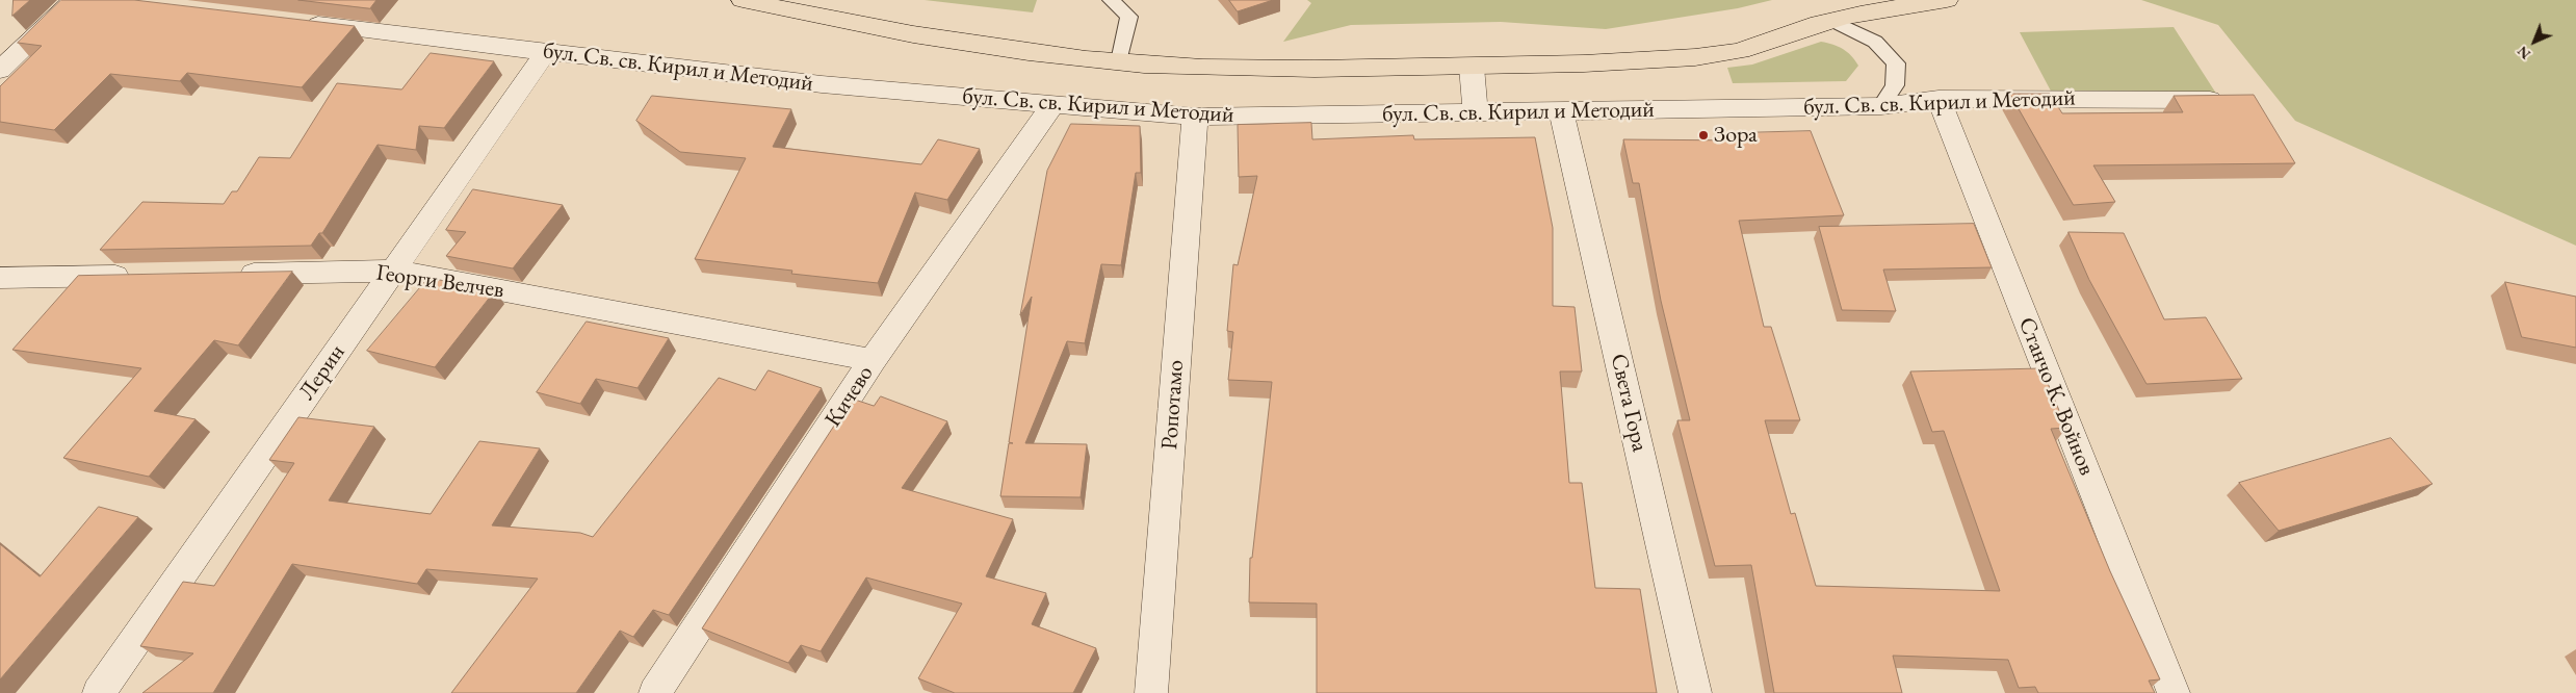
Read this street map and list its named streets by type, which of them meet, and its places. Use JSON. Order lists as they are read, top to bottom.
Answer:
{
  "streets": {
    "main road": ["бул. Св. св. Кирил и Методий"],
    "street": [
      "Георги Велчев",
      "Лерин",
      "Кичево",
      "Станчо К. Войнов",
      "Света Гора",
      "Ропотамо"
    ]
  },
  "crossings": [
    ["бул. Св. св. Кирил и Методий", "Лерин"],
    ["бул. Св. св. Кирил и Методий", "Кичево"],
    ["бул. Св. св. Кирил и Методий", "Станчо К. Войнов"],
    ["бул. Св. св. Кирил и Методий", "Света Гора"],
    ["бул. Св. св. Кирил и Методий", "Ропотамо"],
    ["Георги Велчев", "Лерин"],
    ["Георги Велчев", "Кичево"]
  ],
  "places": ["Зора"],
  "north": "bottom left"
}
